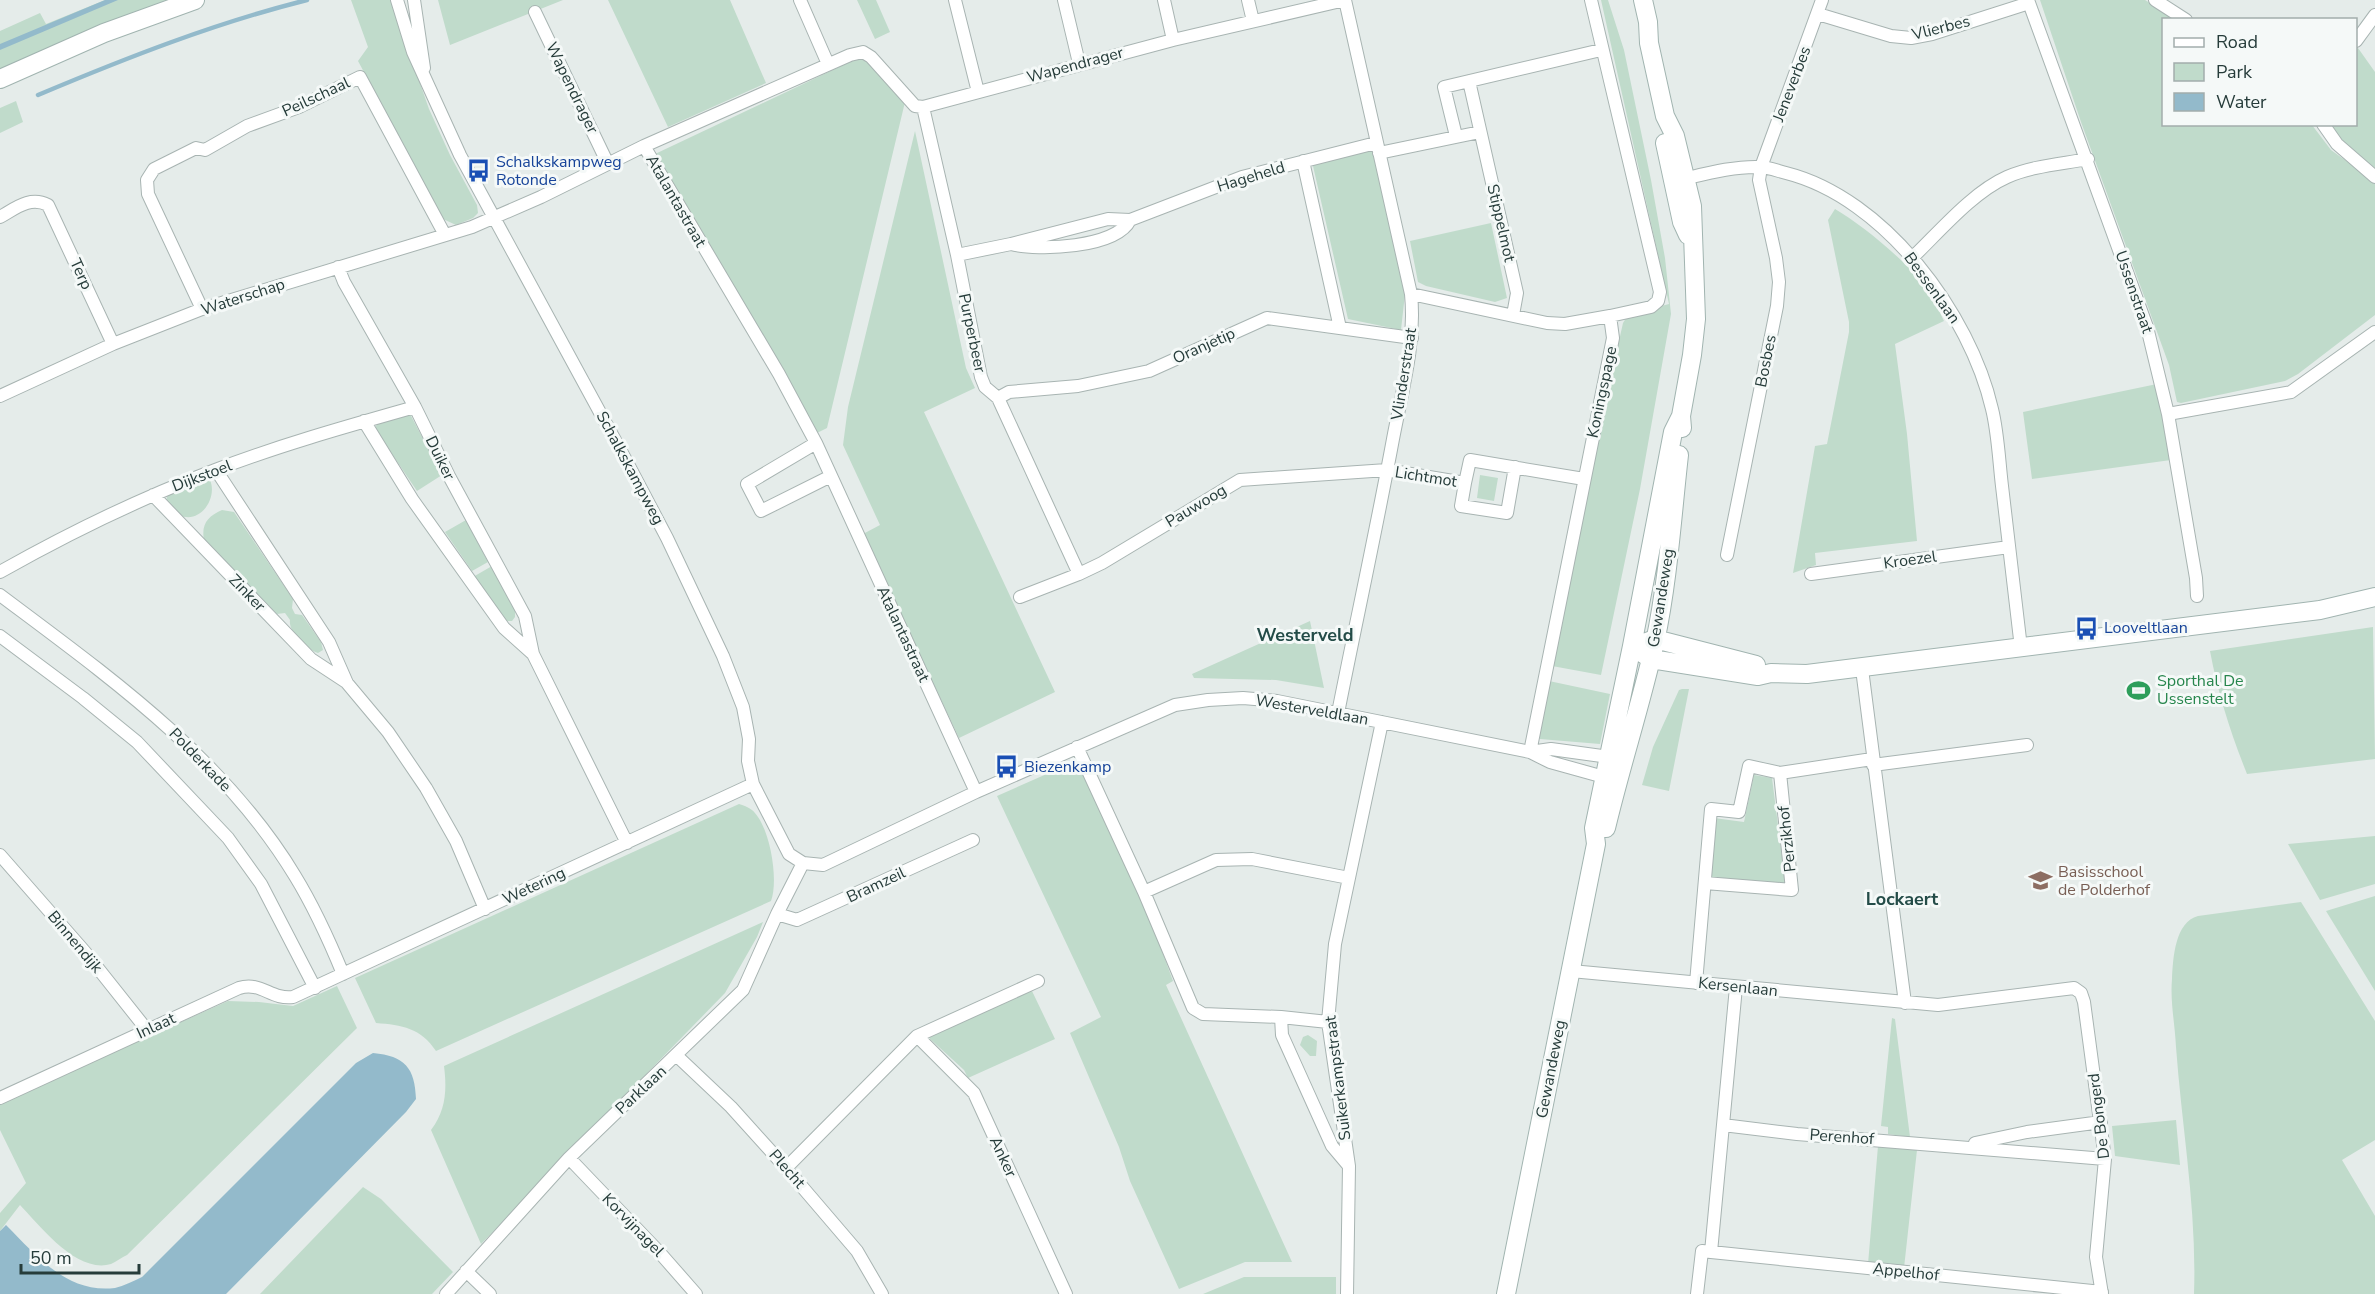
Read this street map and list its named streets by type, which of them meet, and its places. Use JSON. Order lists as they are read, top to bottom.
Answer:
{
  "streets": {
    "street": [
      "Vlierbes",
      "Wapendrager",
      "Jeneverbes",
      "Peilschaal",
      "Hageheld",
      "Atalantastraat",
      "Stippelmot",
      "Terp",
      "Bessenlaan",
      "Ussenstraat",
      "Waterschap",
      "Purperbeer",
      "Oranjetip",
      "Bosbes",
      "Vlinderstraat",
      "Koningspage",
      "Duiker",
      "Schalkskampweg",
      "Dijkstoel",
      "Lichtmot",
      "Pauwoog",
      "Kroezel",
      "Zinker",
      "Gewandeweg",
      "Westerveldlaan",
      "Polderkade",
      "Perzikhof",
      "Bramzeil",
      "Wetering",
      "Binnendijk",
      "Kersenlaan",
      "Inlaat",
      "Suikerkampstraat",
      "Parklaan",
      "De Bongerd",
      "Perenhof",
      "Anker",
      "Plecht",
      "Korvijnagel",
      "Appelhof"
    ]
  },
  "crossings": [
    ["Vlierbes", "Jeneverbes"],
    ["Vlierbes", "Ussenstraat"],
    ["Wapendrager", "Purperbeer"],
    ["Wapendrager", "Vlinderstraat"],
    ["Jeneverbes", "Bessenlaan"],
    ["Jeneverbes", "Bosbes"],
    ["Peilschaal", "Waterschap"],
    ["Hageheld", "Purperbeer"],
    ["Hageheld", "Vlinderstraat"],
    ["Atalantastraat", "Westerveldlaan"],
    ["Terp", "Waterschap"],
    ["Bessenlaan", "Bosbes"],
    ["Bessenlaan", "Kroezel"],
    ["Bessenlaan", "Gewandeweg"],
    ["Waterschap", "Duiker"],
    ["Waterschap", "Schalkskampweg"],
    ["Purperbeer", "Oranjetip"],
    ["Purperbeer", "Pauwoog"],
    ["Oranjetip", "Vlinderstraat"],
    ["Vlinderstraat", "Lichtmot"],
    ["Vlinderstraat", "Pauwoog"],
    ["Vlinderstraat", "Westerveldlaan"],
    ["Koningspage", "Lichtmot"],
    ["Koningspage", "Westerveldlaan"],
    ["Duiker", "Dijkstoel"],
    ["Duiker", "Wetering"],
    ["Schalkskampweg", "Westerveldlaan"],
    ["Schalkskampweg", "Wetering"],
    ["Schalkskampweg", "Parklaan"],
    ["Dijkstoel", "Zinker"],
    ["Lichtmot", "Pauwoog"],
    ["Zinker", "Wetering"],
    ["Gewandeweg", "Westerveldlaan"],
    ["Gewandeweg", "Kersenlaan"],
    ["Westerveldlaan", "Suikerkampstraat"],
    ["Westerveldlaan", "Parklaan"],
    ["Polderkade", "Wetering"],
    ["Polderkade", "Inlaat"],
    ["Bramzeil", "Parklaan"],
    ["Wetering", "Inlaat"],
    ["Binnendijk", "Inlaat"],
    ["Kersenlaan", "De Bongerd"],
    ["Parklaan", "Plecht"],
    ["Parklaan", "Korvijnagel"],
    ["De Bongerd", "Perenhof"],
    ["De Bongerd", "Appelhof"]
  ],
  "districts": ["Westerveld", "Lockaert"],
  "places": {
    "bus stop": ["Schalkskampweg Rotonde", "Looveltlaan", "Biezenkamp"],
    "sports": ["Sporthal De Ussenstelt"],
    "school or university": ["Basisschool de Polderhof"]
  },
  "legend": ["Road", "Park", "Water"],
  "scale_bar": "50 m"
}
